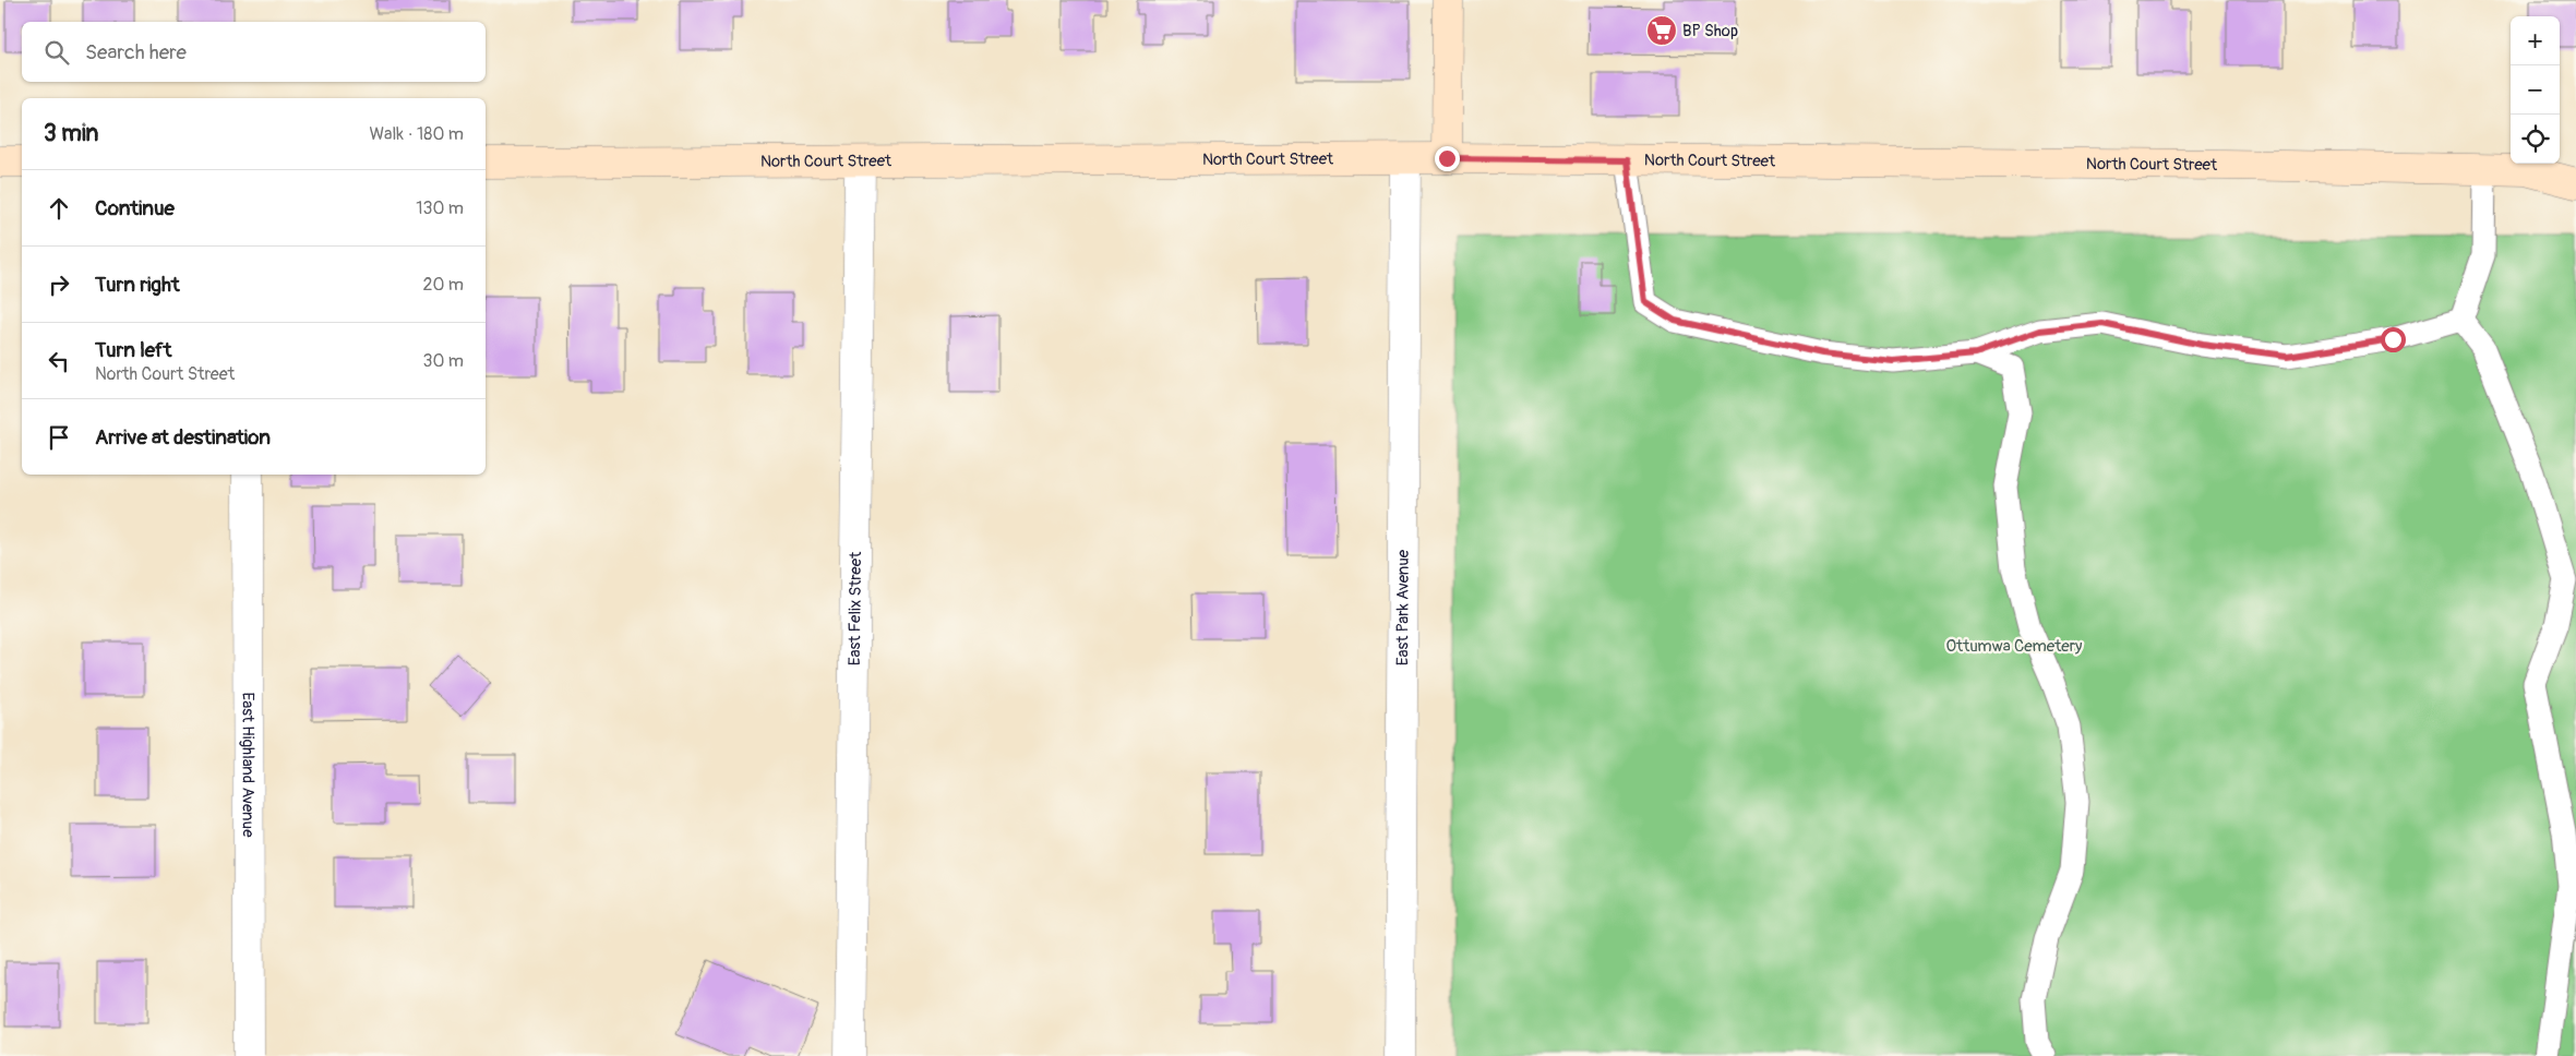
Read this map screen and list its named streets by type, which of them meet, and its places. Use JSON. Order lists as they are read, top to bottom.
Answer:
{
  "streets": {
    "main road": ["North Court Street"],
    "street": ["East Park Avenue", "East Felix Street", "East Highland Avenue"]
  },
  "crossings": [
    ["North Court Street", "East Park Avenue"],
    ["North Court Street", "East Felix Street"]
  ],
  "parks": ["Ottumwa Cemetery"],
  "places": {
    "supermarket": ["BP Shop"]
  },
  "page": {
    "map_buttons": ["+", "−"],
    "search": "Search here",
    "heading": ["3 min", "Walk · 180 m"],
    "list": [
      ["Continue", "130 m"],
      ["Turn right", "20 m"],
      ["Turn left", "North Court Street", "30 m"],
      "Arrive at destination"
    ]
  }
}
